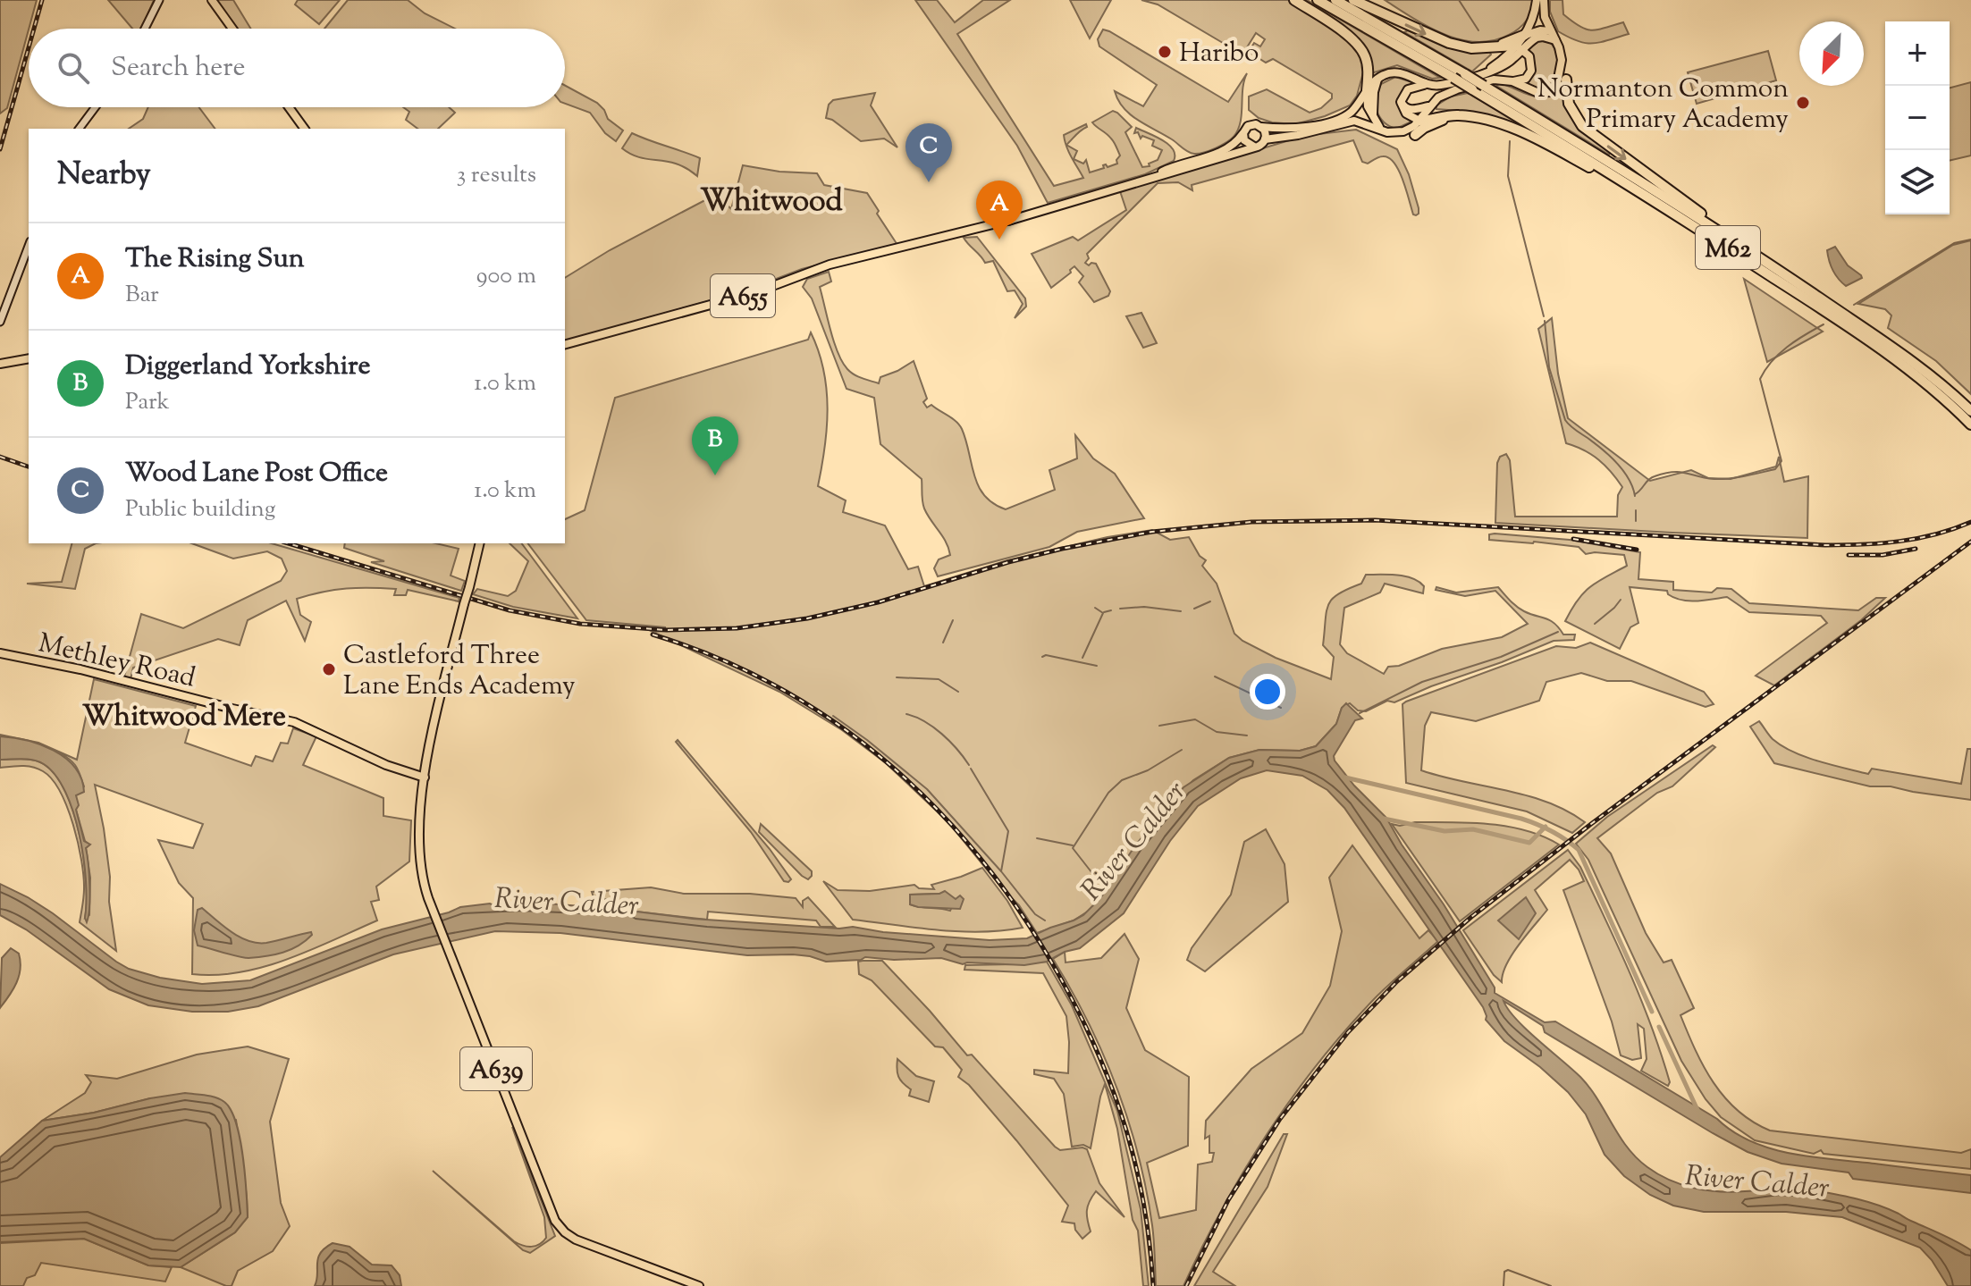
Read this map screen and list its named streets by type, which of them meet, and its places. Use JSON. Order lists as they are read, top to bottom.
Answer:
{
  "streets": {
    "highway": ["M62"],
    "main road": ["A655", "Methley Road", "A639"]
  },
  "crossings": [
    ["M62", "A655"],
    ["Methley Road", "A639"]
  ],
  "districts": ["Whitwood", "Whitwood Mere"],
  "water": ["River Calder"],
  "places": ["Haribo", "Normanton Common Primary Academy", "Castleford Three Lane Ends Academy"],
  "north": "bottom left",
  "page": {
    "map_buttons": ["+", "−"],
    "search": "Search here",
    "pins": ["C", "A", "B"],
    "heading": ["Nearby", "3 results"],
    "list": [
      {
        "mark": "A",
        "name": "The Rising Sun",
        "note": "Bar",
        "value": "900 m"
      },
      {
        "mark": "B",
        "name": "Diggerland Yorkshire",
        "note": "Park",
        "value": "1.0 km"
      },
      {
        "mark": "C",
        "name": "Wood Lane Post Office",
        "note": "Public building",
        "value": "1.0 km"
      }
    ]
  }
}
